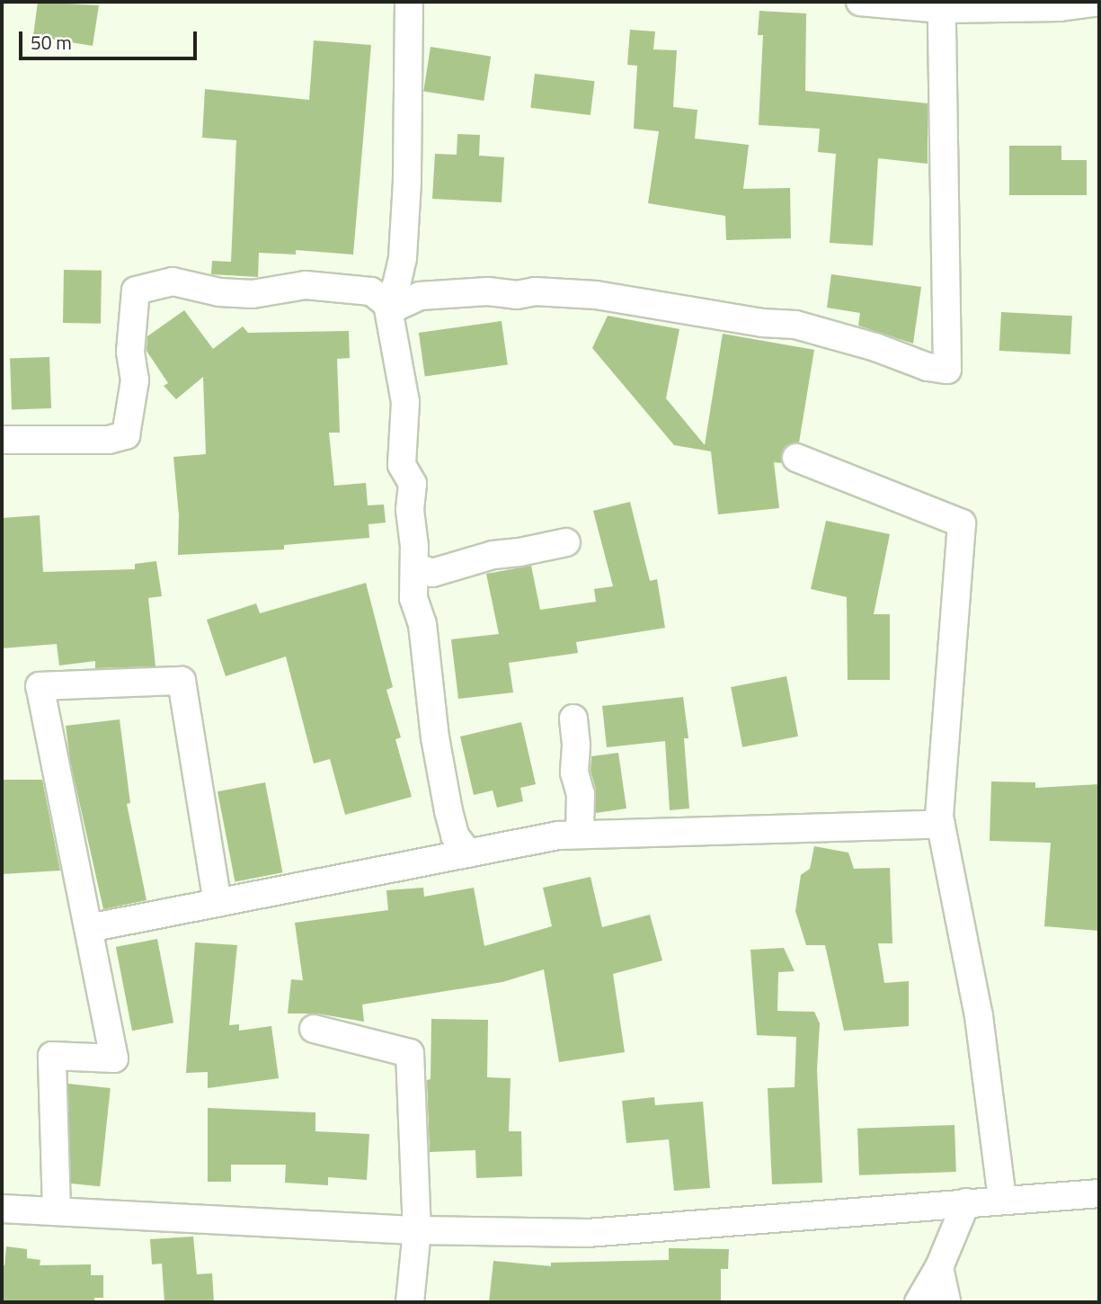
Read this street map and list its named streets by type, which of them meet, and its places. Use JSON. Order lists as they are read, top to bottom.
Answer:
{
  "scale_bar": "50 m"
}
